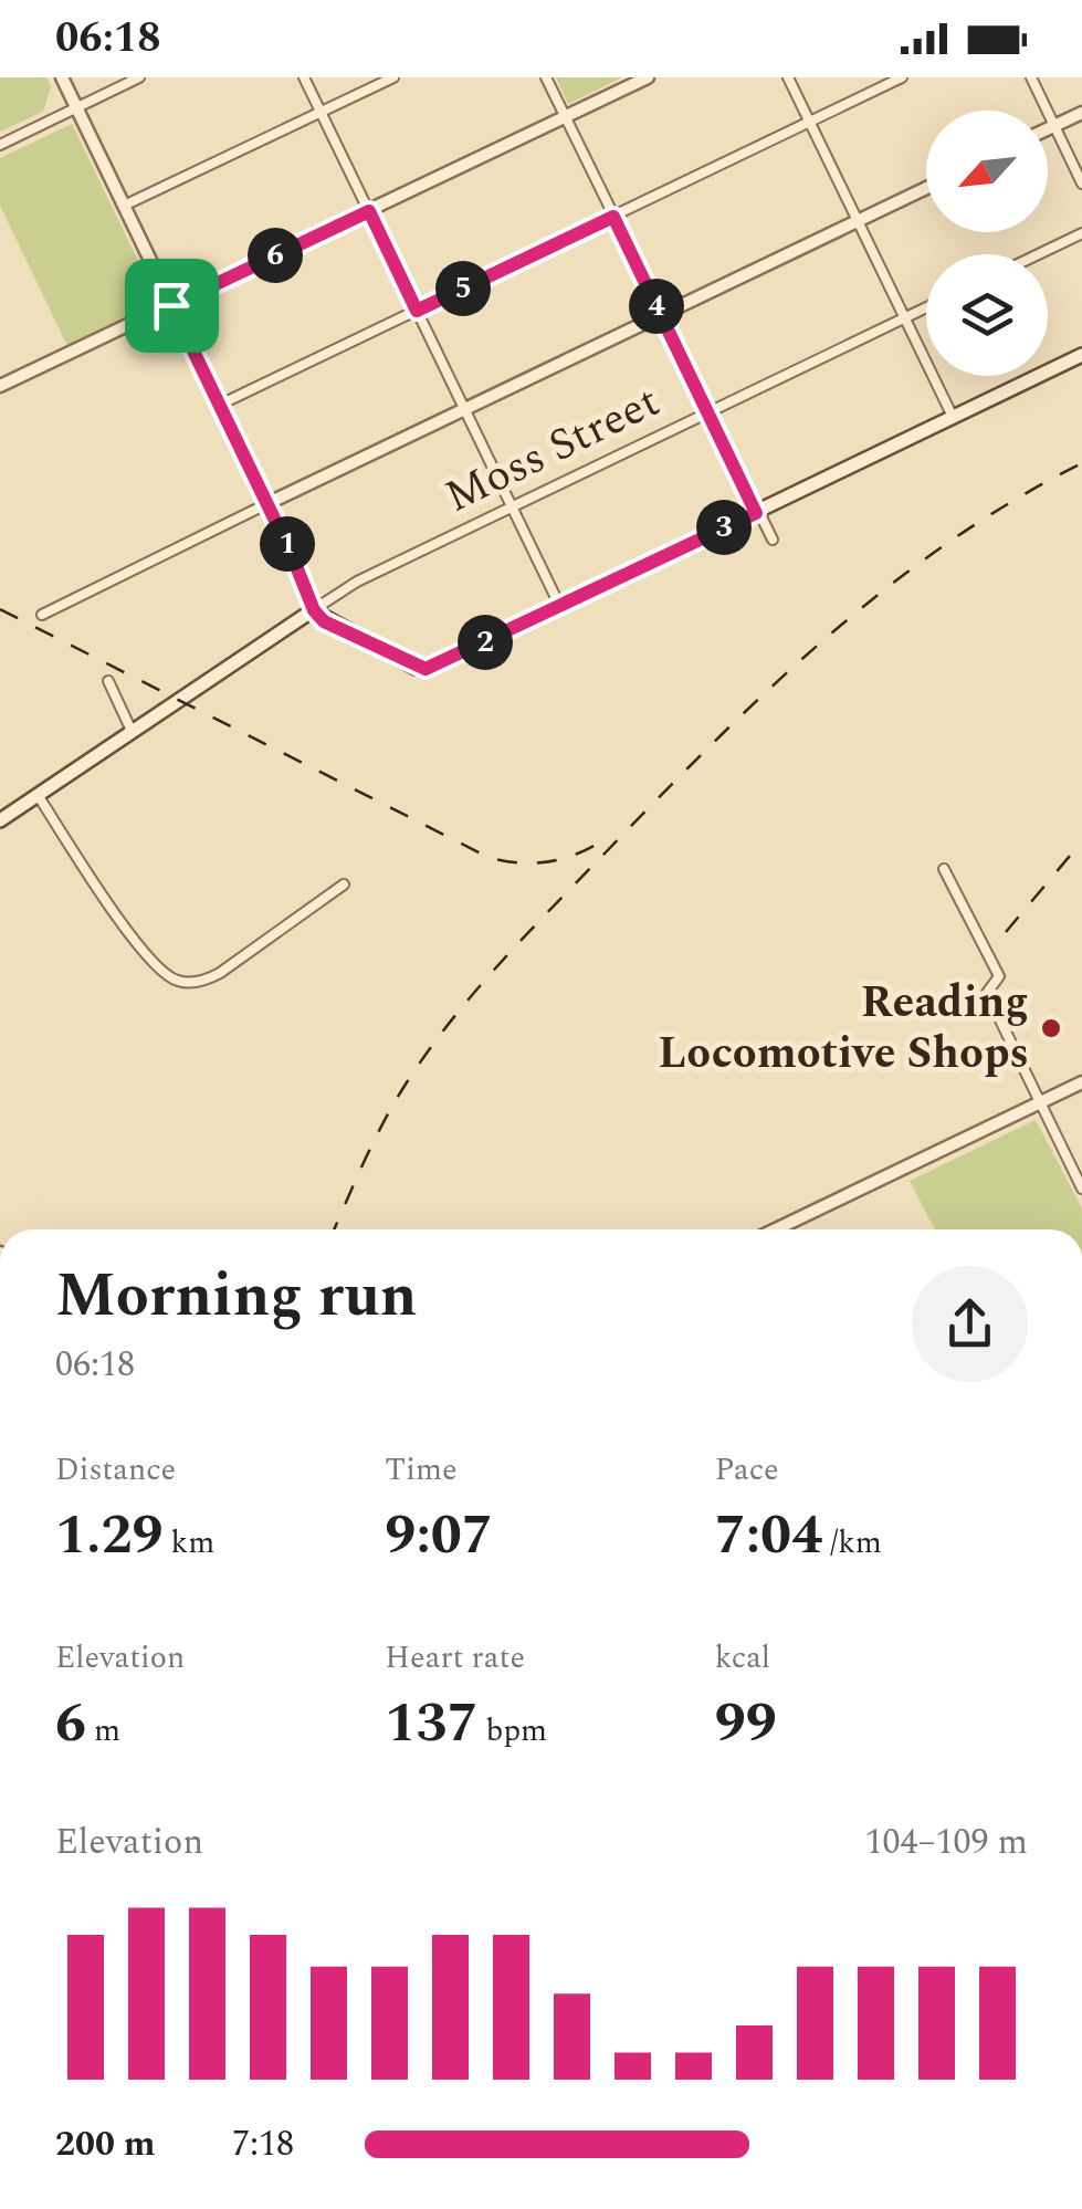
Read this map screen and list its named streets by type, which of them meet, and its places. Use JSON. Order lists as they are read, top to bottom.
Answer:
{
  "streets": {
    "street": ["Moss Street"]
  },
  "places": ["Reading Locomotive Shops"],
  "north": "bottom left",
  "page": {
    "status": "06:18",
    "pins": [
      "6",
      "5",
      "4",
      "3",
      "1",
      "2"
    ],
    "heading": ["Morning run", "06:18"],
    "stats": [
      ["Distance", "1.29 km"],
      ["Time", "9:07"],
      ["Pace", "7:04 /km"],
      ["Elevation", "6 m"],
      ["Heart rate", "137 bpm"],
      ["kcal", "99"]
    ],
    "chart": ["Elevation", "104–109 m"],
    "list": [
      {
        "name": "200 m",
        "note": "7:18"
      }
    ]
  }
}
